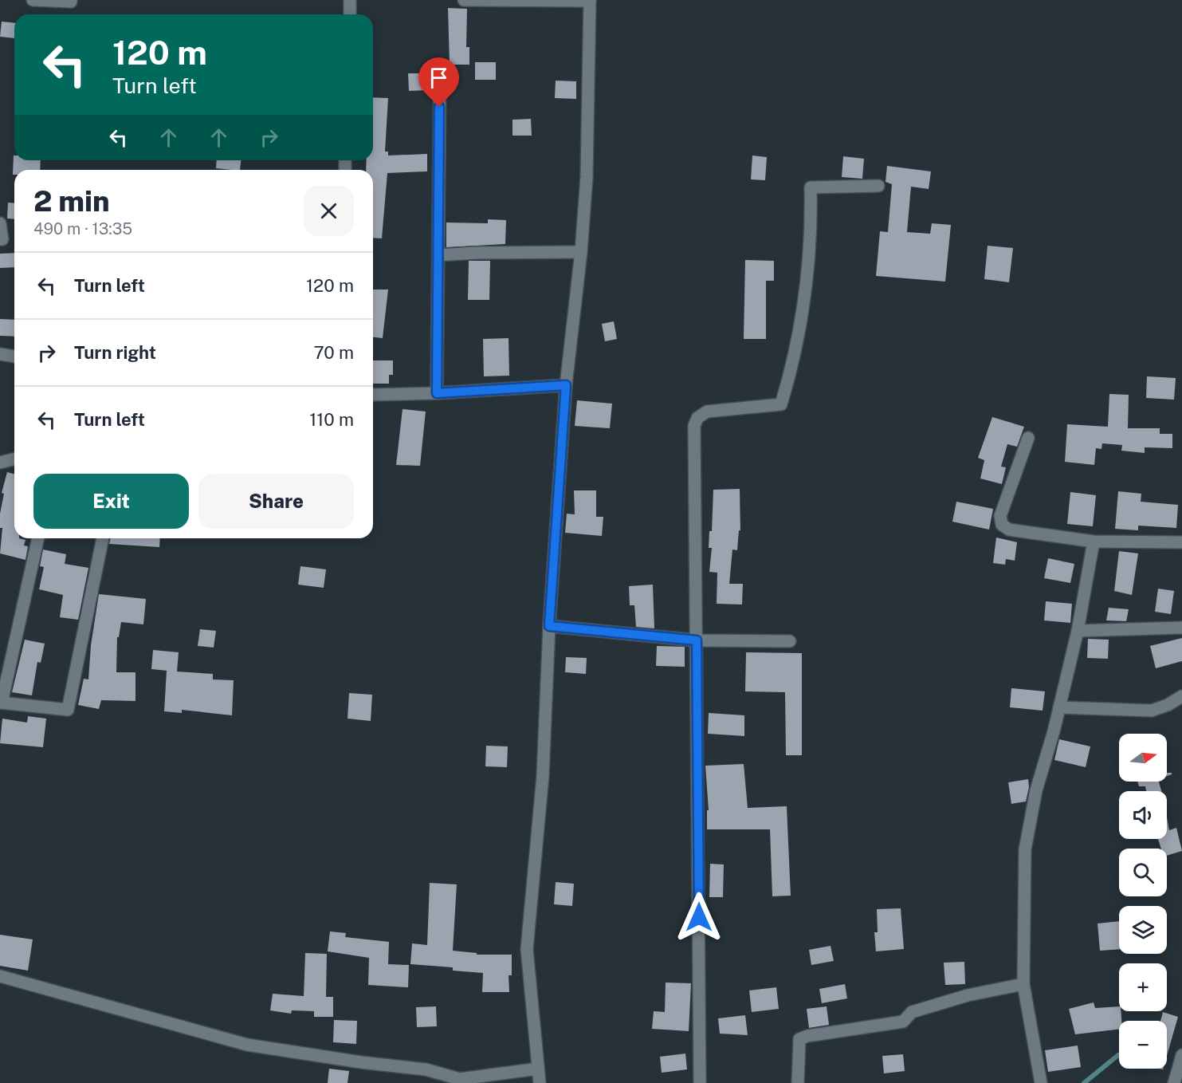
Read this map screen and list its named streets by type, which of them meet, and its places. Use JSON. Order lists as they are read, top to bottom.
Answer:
{
  "north": "right",
  "page": {
    "turn": ["120 m", "Turn left"],
    "heading": ["2 min", "490 m · 13:35"],
    "list": [
      {
        "name": "Turn left",
        "value": "120 m"
      },
      {
        "name": "Turn right",
        "value": "70 m"
      },
      {
        "name": "Turn left",
        "value": "110 m"
      }
    ],
    "buttons": ["Exit", "Share"],
    "map_buttons": ["+", "−"]
  }
}
